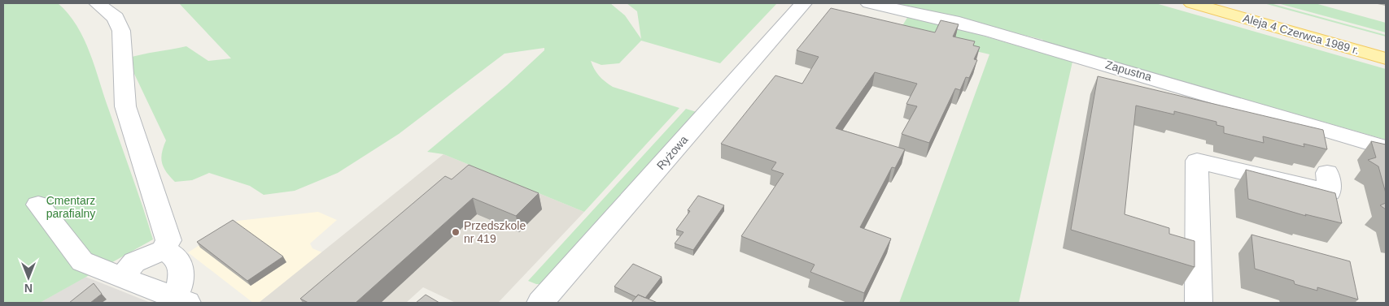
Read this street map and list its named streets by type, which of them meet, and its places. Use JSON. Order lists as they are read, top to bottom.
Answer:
{
  "streets": {
    "main road": ["Aleja 4 Czerwca 1989 r."],
    "street": ["Zapustna", "Ryżowa"]
  },
  "parks": ["Cmentarz parafialny"],
  "places": ["Przedszkole nr 419"],
  "north": "bottom"
}
